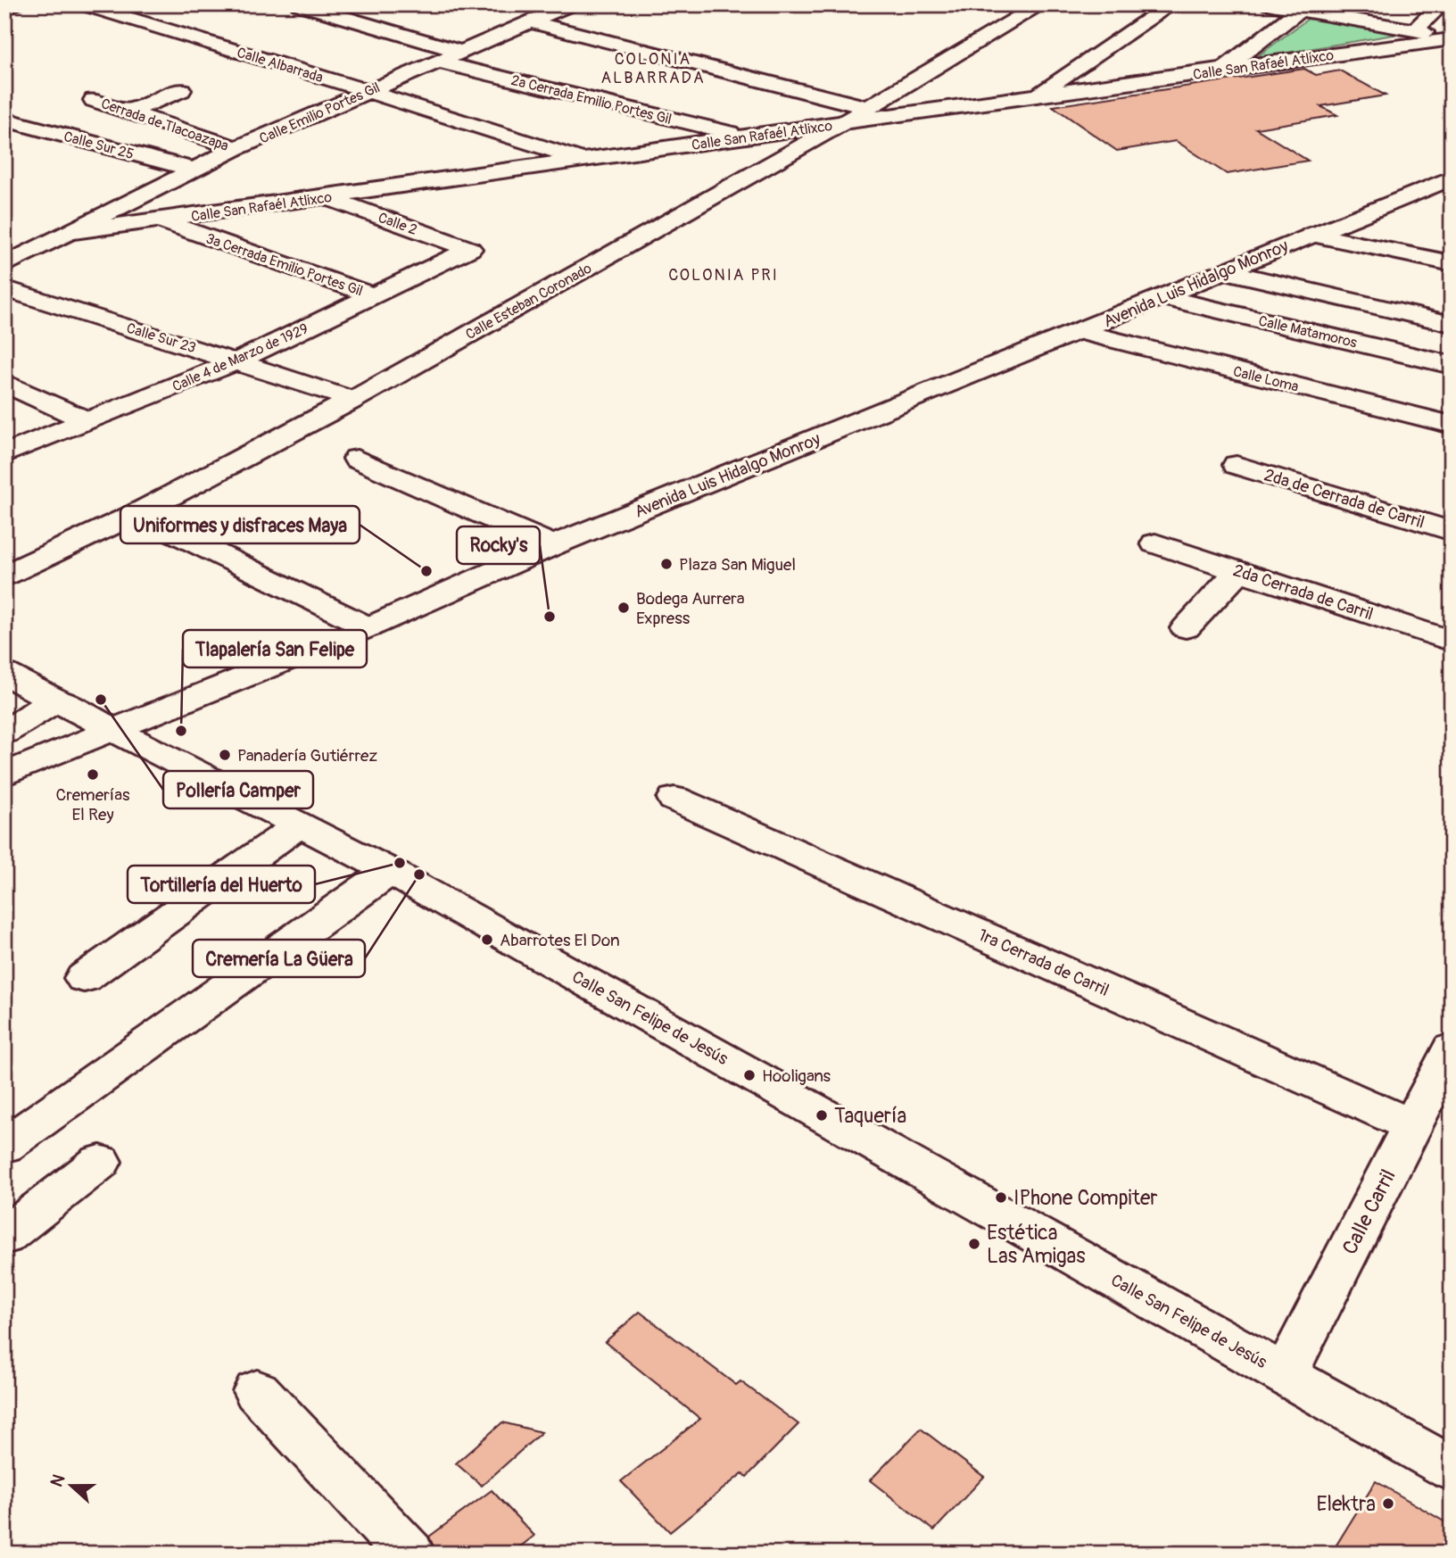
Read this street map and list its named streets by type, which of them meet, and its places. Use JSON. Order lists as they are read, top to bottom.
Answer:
{
  "streets": {
    "street": [
      "Calle Albarrada",
      "Calle San Rafaél Atlixco",
      "2ª Cerrada Emilio Portes Gil",
      "Calle Emilio Portes Gil",
      "Cerrada de Tlacoazapa",
      "Calle Sur 25",
      "Calle 2",
      "3ª Cerrada Emilio Portes Gil",
      "Avenida Luis Hidalgo Monroy",
      "Calle Esteban Coronado",
      "Calle Matamoros",
      "Calle Sur 23",
      "Calle 4 de Marzo de 1929",
      "Calle Loma",
      "2da de Cerrada de Carril",
      "2da Cerrada de Carril",
      "1ra Cerrada de Carril",
      "Calle San Felipe de Jesús",
      "Calle Carril"
    ]
  },
  "crossings": [
    ["Calle Albarrada", "Calle San Rafaél Atlixco"],
    ["Calle Albarrada", "Calle Emilio Portes Gil"],
    ["Calle San Rafaél Atlixco", "2ª Cerrada Emilio Portes Gil"],
    ["Calle San Rafaél Atlixco", "Calle Emilio Portes Gil"],
    ["Calle San Rafaél Atlixco", "Calle 2"],
    ["Calle San Rafaél Atlixco", "3ª Cerrada Emilio Portes Gil"],
    ["Calle San Rafaél Atlixco", "Calle Esteban Coronado"],
    ["2ª Cerrada Emilio Portes Gil", "Calle Emilio Portes Gil"],
    ["Calle Emilio Portes Gil", "Cerrada de Tlacoazapa"],
    ["Calle Emilio Portes Gil", "Calle Sur 25"],
    ["Calle 2", "Calle 4 de Marzo de 1929"],
    ["3ª Cerrada Emilio Portes Gil", "Calle 4 de Marzo de 1929"],
    ["Avenida Luis Hidalgo Monroy", "Calle Matamoros"],
    ["Avenida Luis Hidalgo Monroy", "Calle Loma"],
    ["Avenida Luis Hidalgo Monroy", "Calle San Felipe de Jesús"],
    ["Calle Esteban Coronado", "Calle Sur 23"],
    ["Calle Sur 23", "Calle 4 de Marzo de 1929"],
    ["1ra Cerrada de Carril", "Calle Carril"],
    ["Calle San Felipe de Jesús", "Calle Carril"]
  ],
  "districts": ["COLONIA ALBARRADA", "COLONIA PRI"],
  "places": [
    "Plaza San Miguel",
    "Uniformes y disfraces Maya",
    "Bodega Aurrera Express",
    "Rocky's",
    "Pollería Camper",
    "Tlapalería San Felipe",
    "Panadería Gutiérrez",
    "Cremerías El Rey",
    "Tortillería del Huerto",
    "Cremería La Güera",
    "Abarrotes El Don",
    "Hooligans",
    "Taquería",
    "IPhone Compiter",
    "Estética Las Amigas",
    "Elektra"
  ],
  "north": "left"
}
